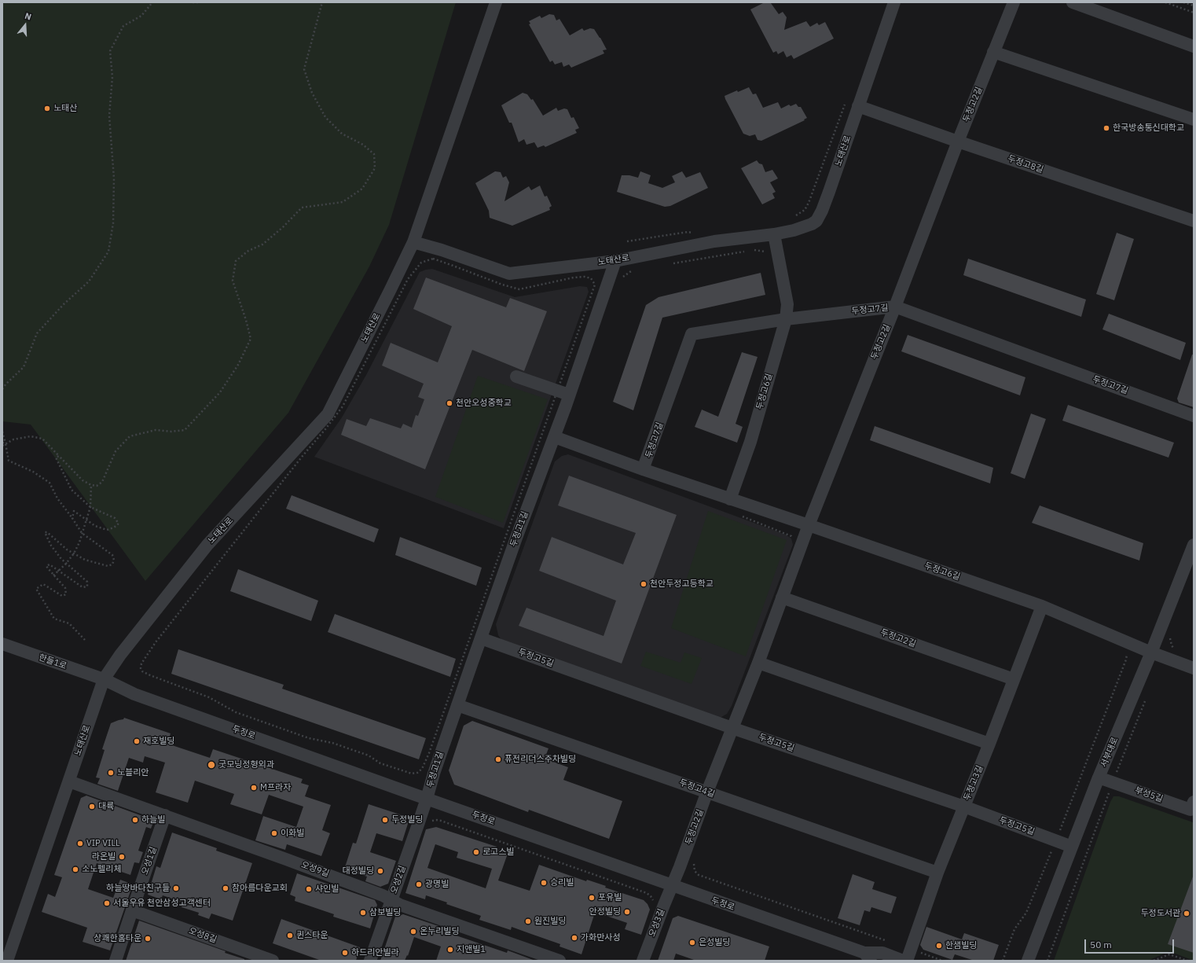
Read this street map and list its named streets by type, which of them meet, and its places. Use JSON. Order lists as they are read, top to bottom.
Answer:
{
  "streets": {
    "street": [
      "두정고2길",
      "노태산로",
      "두정고8길",
      "두정고7길",
      "두정고6길",
      "두정고1길",
      "두정고5길",
      "한들1로",
      "두정로",
      "서부대로",
      "두정고3길",
      "두정고4길",
      "부성5길",
      "오성1길",
      "오성9길",
      "오성2길",
      "오성3길",
      "오성8길"
    ]
  },
  "crossings": [
    ["두정고2길", "두정고8길"],
    ["두정고2길", "두정고7길"],
    ["두정고2길", "두정고6길"],
    ["두정고2길", "두정고5길"],
    ["두정고2길", "두정로"],
    ["두정고2길", "두정고3길"],
    ["두정고2길", "두정고4길"],
    ["두정고2길", "오성3길"],
    ["노태산로", "두정고8길"],
    ["노태산로", "두정고6길"],
    ["노태산로", "두정고1길"],
    ["노태산로", "한들1로"],
    ["노태산로", "두정로"],
    ["노태산로", "오성9길"],
    ["두정고7길", "두정고6길"],
    ["두정고6길", "두정고1길"],
    ["두정고6길", "서부대로"],
    ["두정고6길", "두정고3길"],
    ["두정고1길", "두정고5길"],
    ["두정고1길", "두정로"],
    ["두정고1길", "두정고4길"],
    ["두정고1길", "오성2길"],
    ["두정고5길", "서부대로"],
    ["두정고5길", "두정고3길"],
    ["한들1로", "두정로"],
    ["두정로", "오성2길"],
    ["두정로", "오성3길"],
    ["서부대로", "부성5길"],
    ["두정고3길", "두정고4길"],
    ["오성1길", "오성9길"],
    ["오성1길", "오성8길"],
    ["오성9길", "오성2길"]
  ],
  "places": [
    "노태산",
    "한국방송통신대학교",
    "천안오성중학교",
    "천안두정고등학교",
    "재호빌딩",
    "퓨전리더스주차빌딩",
    "굿모닝정형외과",
    "노블리안",
    "M프라자",
    "대륙",
    "하늘빌",
    "두정빌딩",
    "이화빌",
    "VIP VILL",
    "로고스빌",
    "라온빌",
    "소노펠리체",
    "대정빌딩",
    "승리빌",
    "광명빌",
    "하늘땅바다친구들",
    "참아름다운교회",
    "샤인빌",
    "포유빌",
    "서울우유 천안삼성고객센터",
    "안정빌딩",
    "삼보빌딩",
    "두정도서관",
    "원진빌딩",
    "온누리빌딩",
    "퀸스타운",
    "가화만사성",
    "상쾌한홈타운",
    "은성빌딩",
    "한샘빌딩",
    "지앤빌1",
    "하드리안빌라"
  ],
  "scale_bar": "50 m",
  "north": "top"
}
